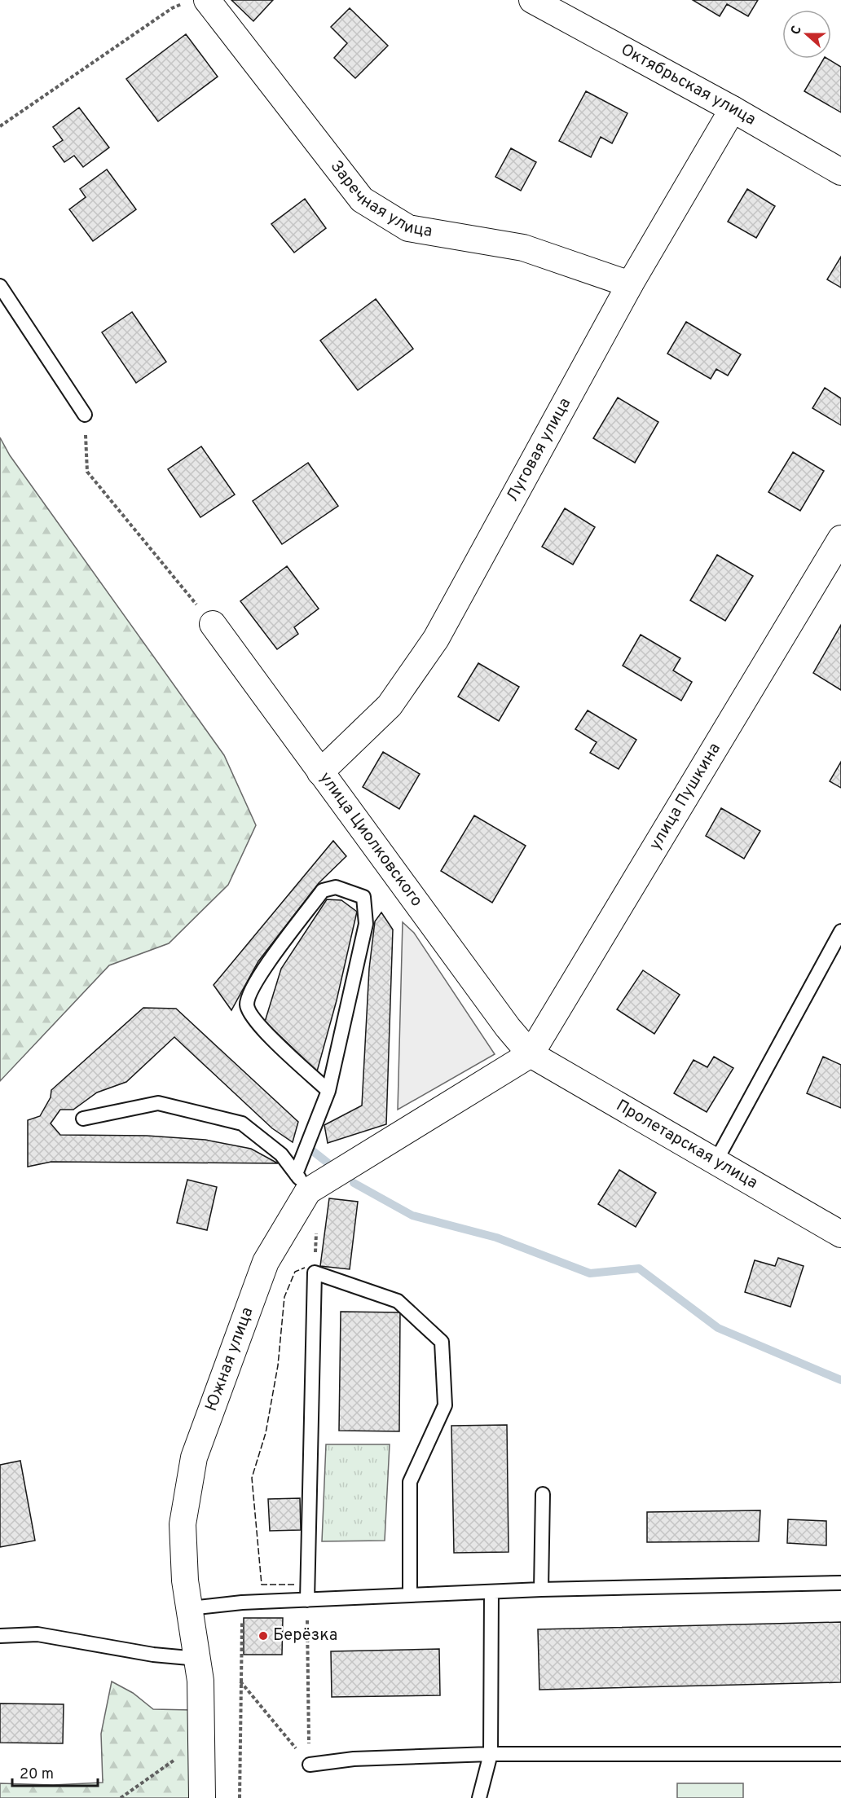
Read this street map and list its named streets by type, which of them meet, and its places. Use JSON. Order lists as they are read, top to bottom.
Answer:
{
  "streets": {
    "street": [
      "Октябрьская улица",
      "Заречная улица",
      "Луговая улица",
      "улица Пушкина",
      "улица Циолковского",
      "Пролетарская улица",
      "Южная улица"
    ]
  },
  "crossings": [
    ["Октябрьская улица", "Луговая улица"],
    ["Заречная улица", "Луговая улица"],
    ["Луговая улица", "улица Циолковского"],
    ["улица Пушкина", "улица Циолковского"],
    ["улица Пушкина", "Пролетарская улица"],
    ["улица Пушкина", "Южная улица"],
    ["улица Циолковского", "Пролетарская улица"],
    ["улица Циолковского", "Южная улица"],
    ["Пролетарская улица", "Южная улица"]
  ],
  "places": ["Берёзка"],
  "scale_bar": "20 m",
  "north": "left"
}
